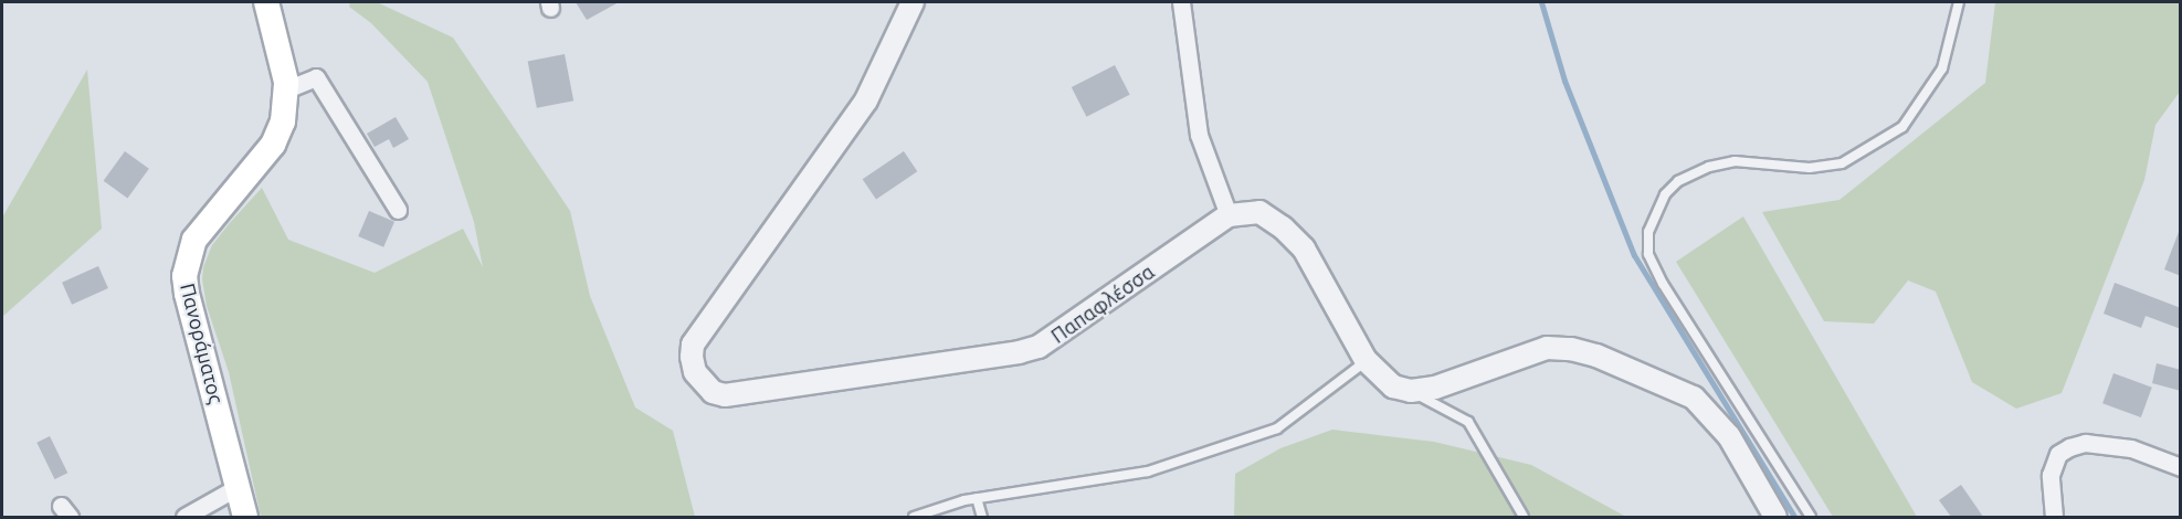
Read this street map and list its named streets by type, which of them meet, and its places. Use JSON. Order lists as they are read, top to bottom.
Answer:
{
  "streets": {
    "main road": ["Πανοράματος"],
    "street": ["Παπαφλέσσα"]
  }
}
